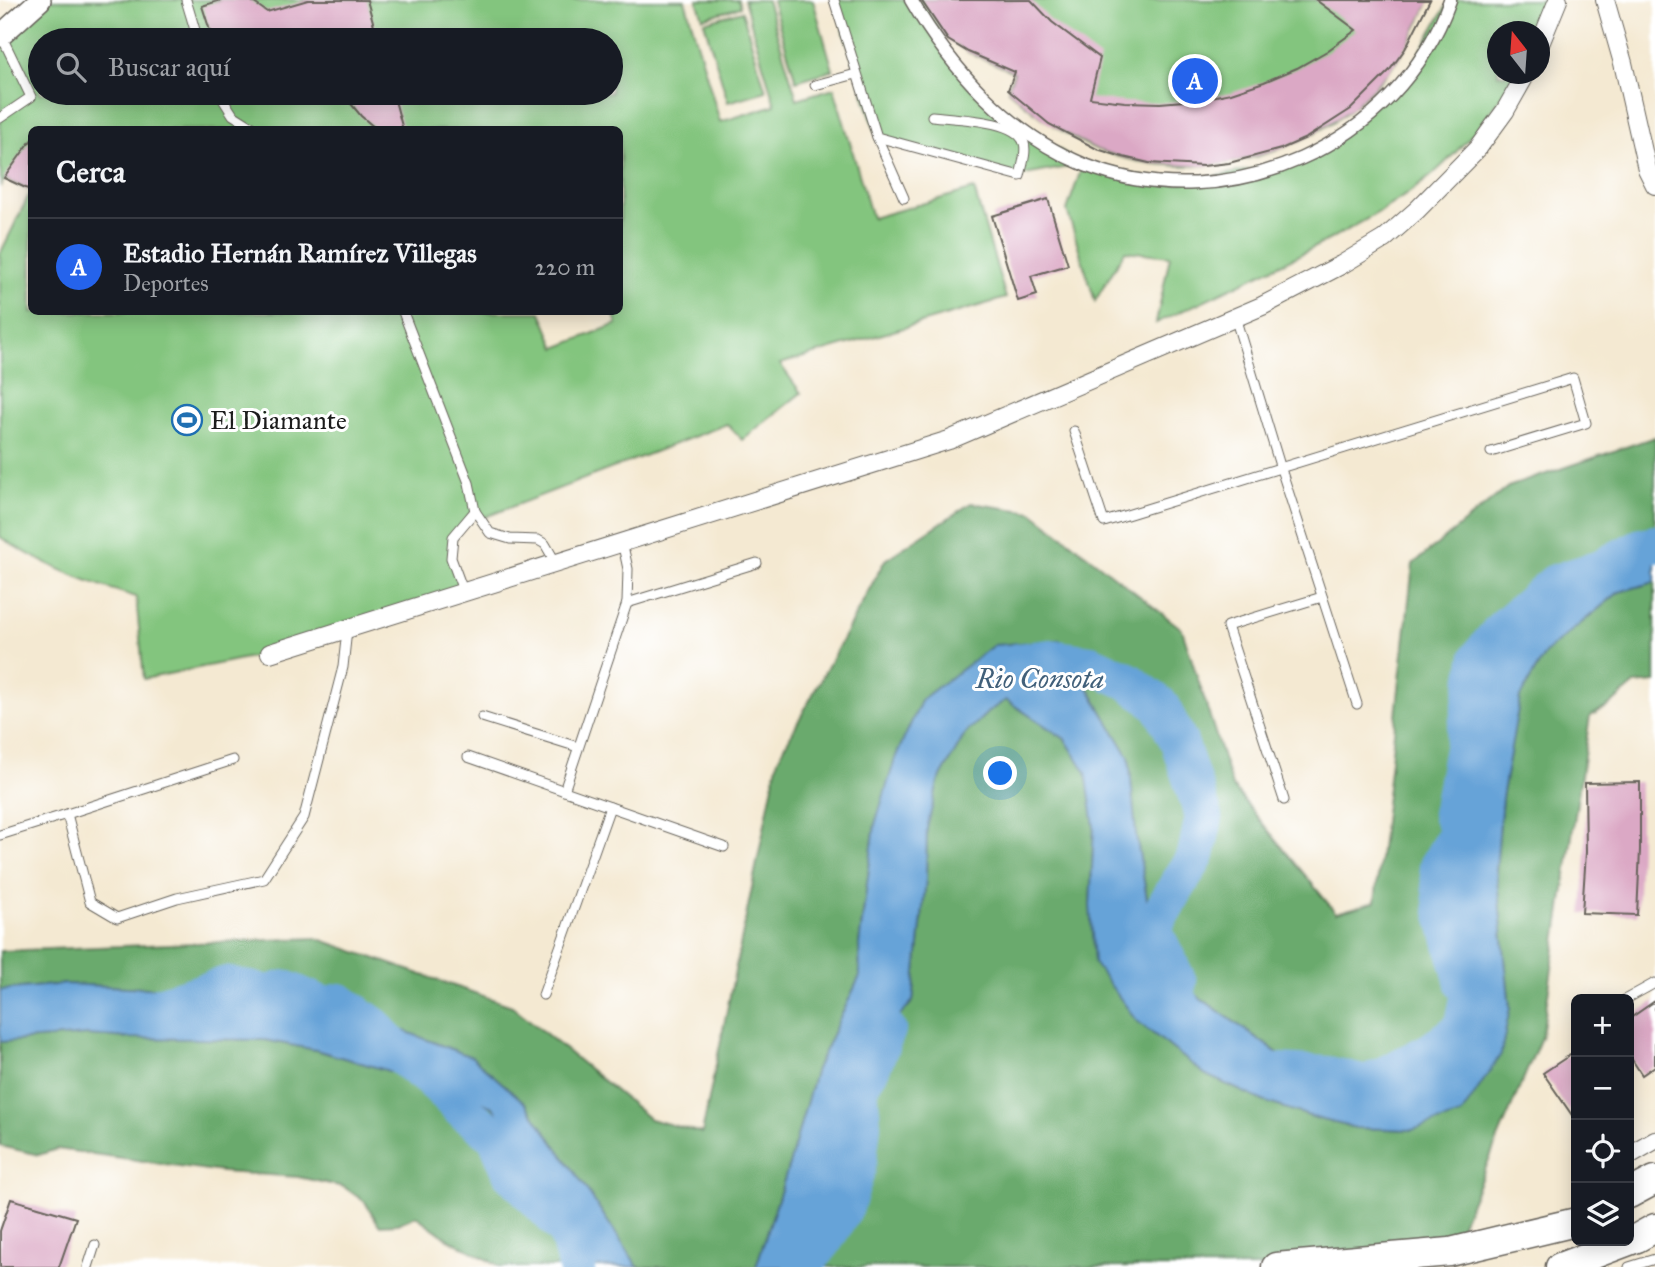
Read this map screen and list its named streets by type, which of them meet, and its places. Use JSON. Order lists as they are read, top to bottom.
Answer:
{
  "water": ["Rio Consota"],
  "places": {
    "sports": ["El Diamante"]
  },
  "north": "top",
  "page": {
    "search": "Buscar aquí",
    "pins": "A",
    "heading": "Cerca",
    "list": [
      {
        "mark": "A",
        "name": "Estadio Hernán Ramírez Villegas",
        "note": "Deportes",
        "value": "220 m"
      }
    ],
    "map_buttons": ["+", "−"]
  }
}
